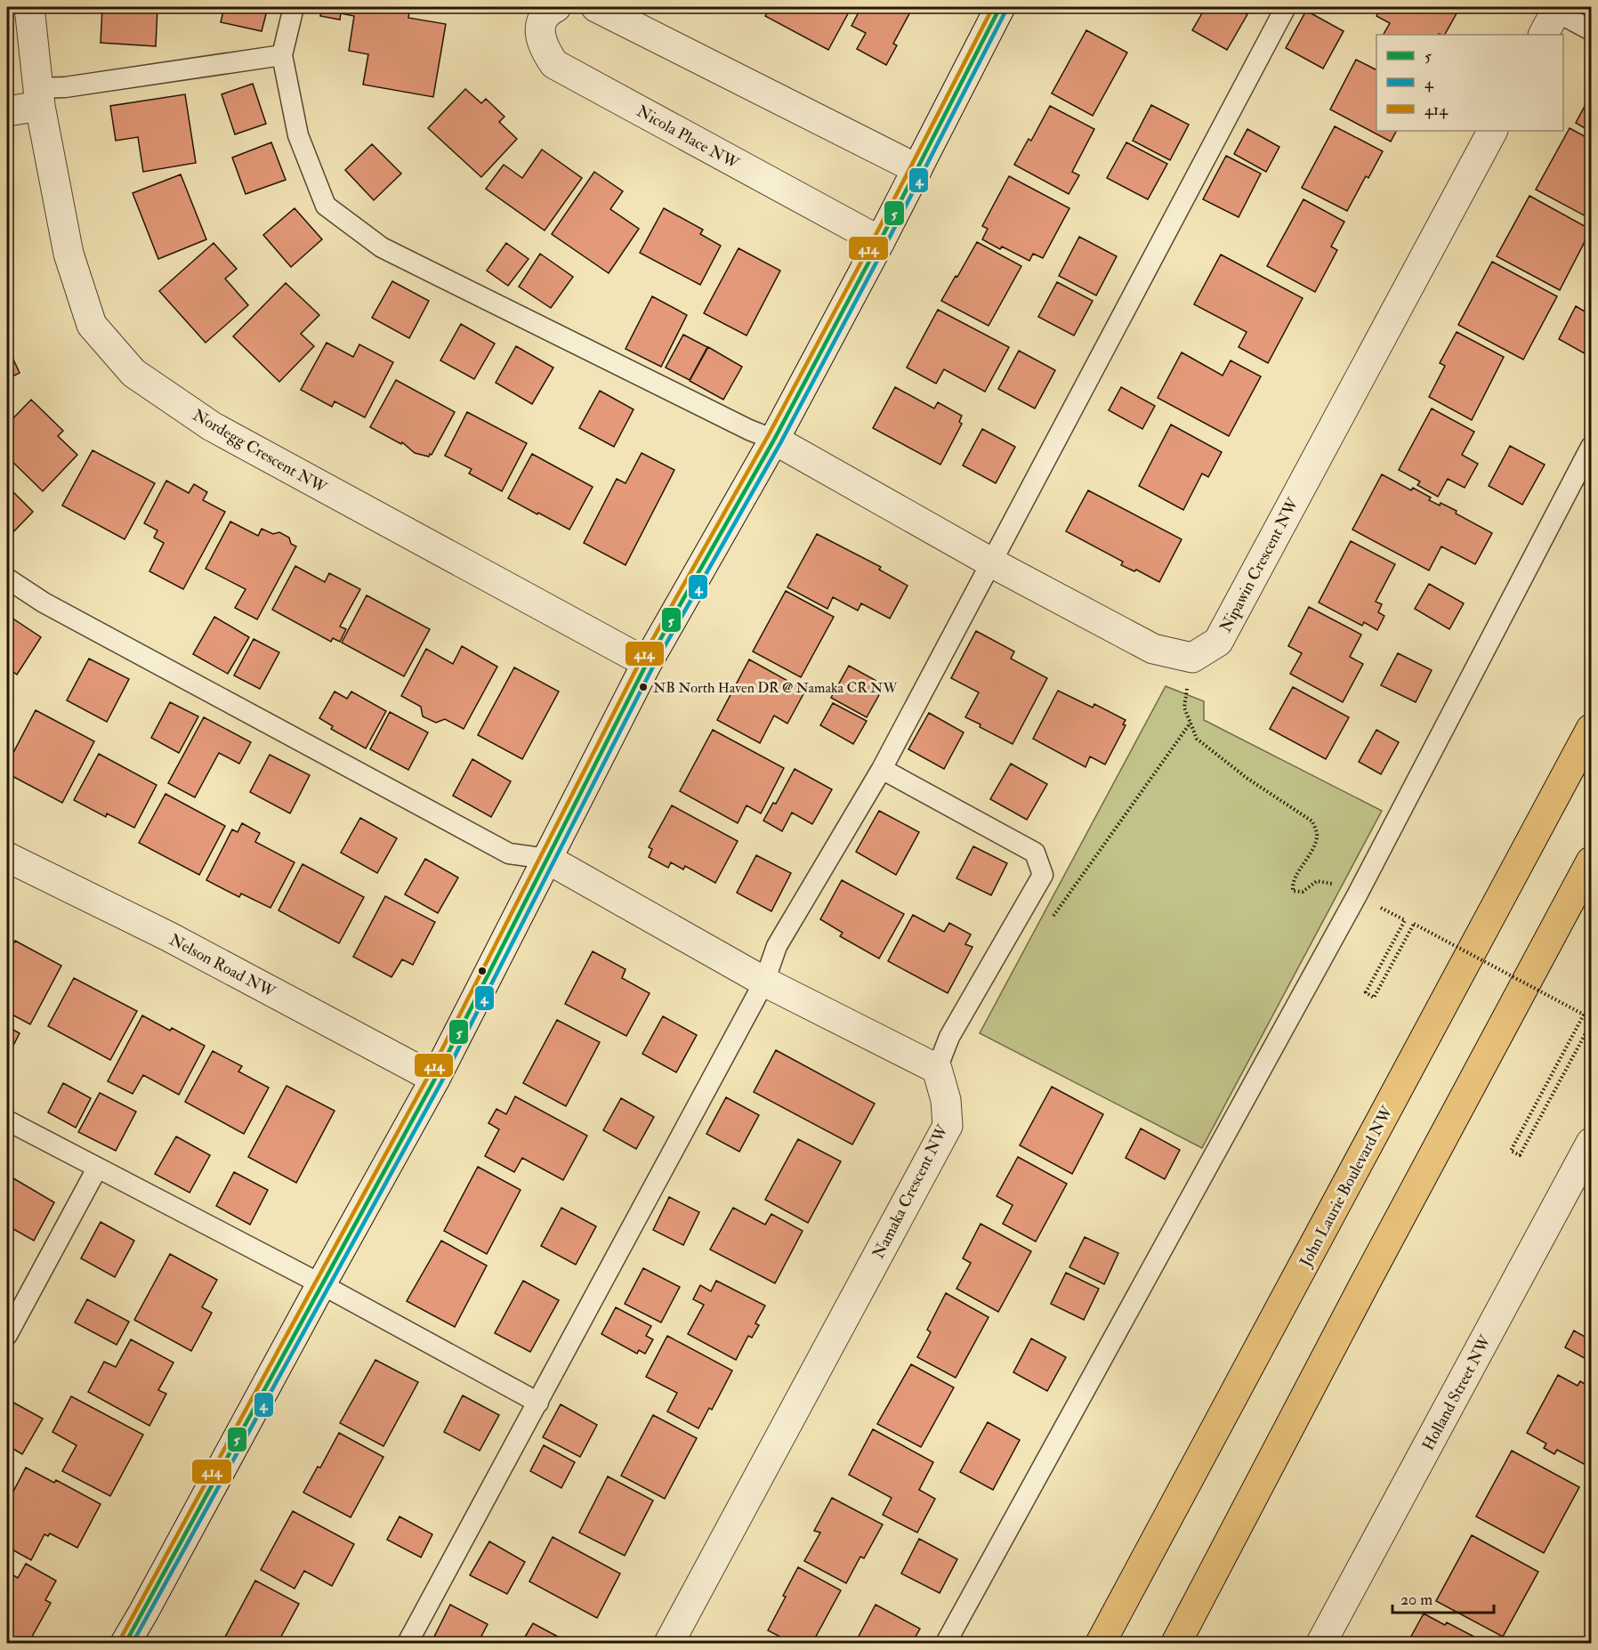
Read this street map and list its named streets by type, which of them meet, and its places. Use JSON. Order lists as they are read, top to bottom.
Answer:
{
  "streets": {
    "main road": ["John Laurie Boulevard NW"],
    "street": [
      "Nicola Place NW",
      "Nordegg Crescent NW",
      "Nipawin Crescent NW",
      "Nelson Road NW",
      "Namaka Crescent NW",
      "Holland Street NW"
    ]
  },
  "places": ["NB North Haven DR @ Namaka CR NW"],
  "lines": ["transit line 5", "transit line 414", "transit line 4"],
  "legend": ["5", "4", "414"],
  "scale_bar": "20 m"
}
